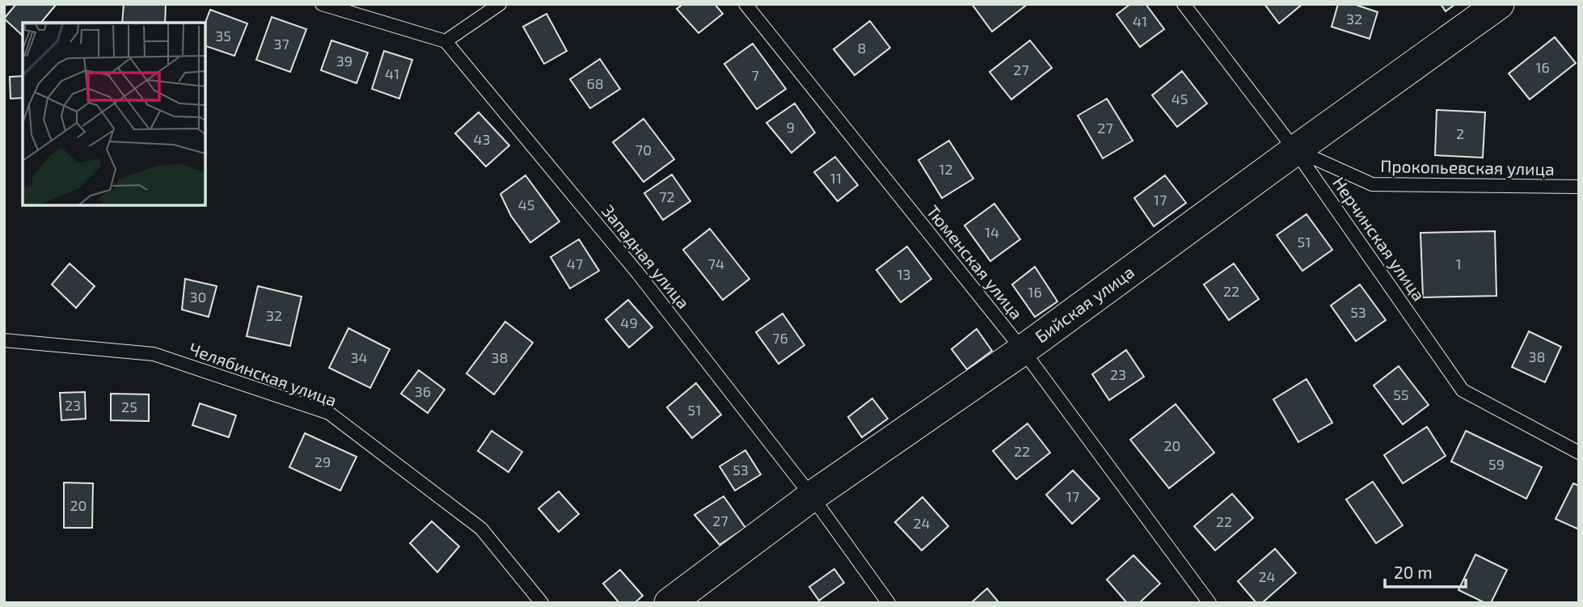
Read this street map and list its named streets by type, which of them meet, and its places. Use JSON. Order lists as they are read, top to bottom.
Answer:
{
  "streets": {
    "street": ["Бийская улица"],
    "lane": [
      "Прокопьевская улица",
      "Нерчинская улица",
      "Западная улица",
      "Тюменская улица",
      "Челябинская улица"
    ]
  },
  "crossings": [
    ["Прокопьевская улица", "Нерчинская улица"],
    ["Прокопьевская улица", "Бийская улица"],
    ["Нерчинская улица", "Бийская улица"],
    ["Западная улица", "Бийская улица"],
    ["Тюменская улица", "Бийская улица"]
  ],
  "house_numbers": [
    "32",
    "41",
    "35",
    "37",
    "8",
    "39",
    "16",
    "27",
    "41",
    "7",
    "68",
    "45",
    "9",
    "27",
    "2",
    "43",
    "70",
    "12",
    "11",
    "72",
    "17",
    "45",
    "14",
    "51",
    "47",
    "74",
    "1",
    "13",
    "22",
    "16",
    "30",
    "53",
    "32",
    "49",
    "76",
    "38",
    "34",
    "38",
    "23",
    "36",
    "55",
    "23",
    "25",
    "51",
    "20",
    "22",
    "29",
    "59",
    "53",
    "17",
    "20",
    "27",
    "22",
    "24",
    "24"
  ],
  "scale_bar": "20 m"
}
